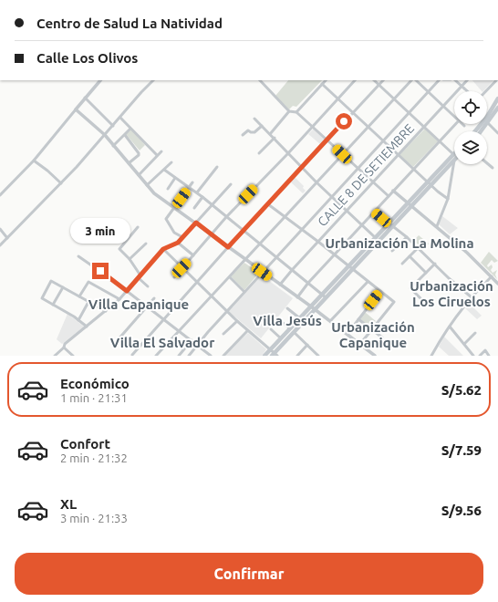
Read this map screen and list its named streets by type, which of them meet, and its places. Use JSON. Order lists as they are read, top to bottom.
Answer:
{
  "streets": {
    "street": ["CALLE 8 DE SETIEMBRE"]
  },
  "districts": [
    "Urbanización La Molina",
    "Urbanización Los Ciruelos",
    "Villa Capanique",
    "Villa Jesús",
    "Urbanización Capanique",
    "Villa El Salvador"
  ],
  "page": {
    "banner": ["Centro de Salud La Natividad", "Calle Los Olivos"],
    "bubble": "3 min",
    "list": [
      {
        "name": "Económico",
        "note": "1 min · 21:31",
        "value": "S/5.62"
      },
      {
        "name": "Confort",
        "note": "2 min · 21:32",
        "value": "S/7.59"
      },
      {
        "name": "XL",
        "note": "3 min · 21:33",
        "value": "S/9.56"
      }
    ],
    "buttons": "Confirmar"
  }
}
